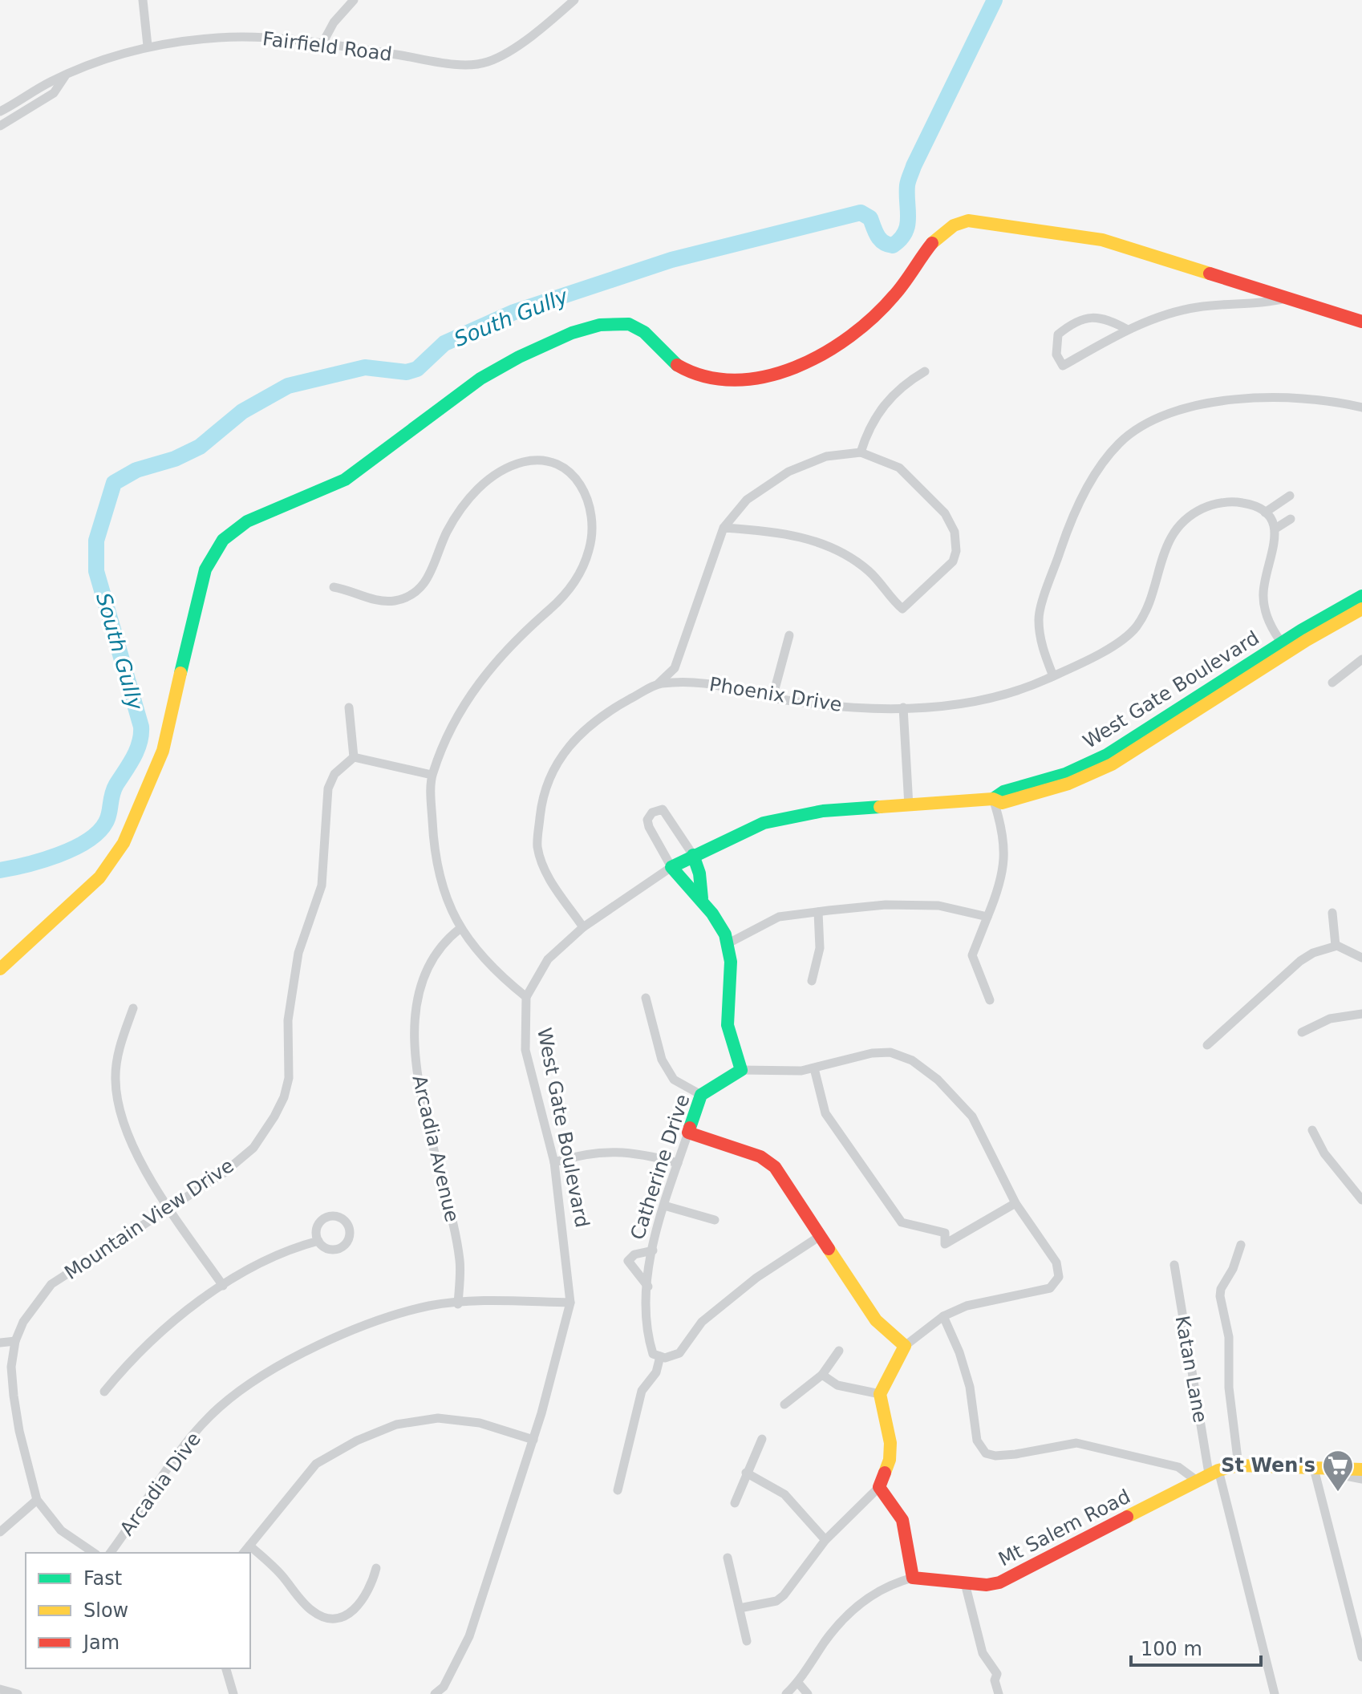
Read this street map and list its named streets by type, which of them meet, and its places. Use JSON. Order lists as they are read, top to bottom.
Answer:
{
  "streets": {
    "street": [
      "Fairfield Road",
      "West Gate Boulevard",
      "Phoenix Drive",
      "Arcadia Avenue",
      "Catherine Drive",
      "Mountain View Drive",
      "Katan Lane",
      "Arcadia Dive",
      "Mt Salem Road"
    ]
  },
  "crossings": [
    ["West Gate Boulevard", "Phoenix Drive"],
    ["West Gate Boulevard", "Arcadia Dive"],
    ["Arcadia Avenue", "Arcadia Dive"],
    ["Katan Lane", "Mt Salem Road"]
  ],
  "water": ["South Gully"],
  "places": {
    "supermarket": ["St Wen's"]
  },
  "legend": ["Fast", "Slow", "Jam"],
  "scale_bar": "100 m"
}
